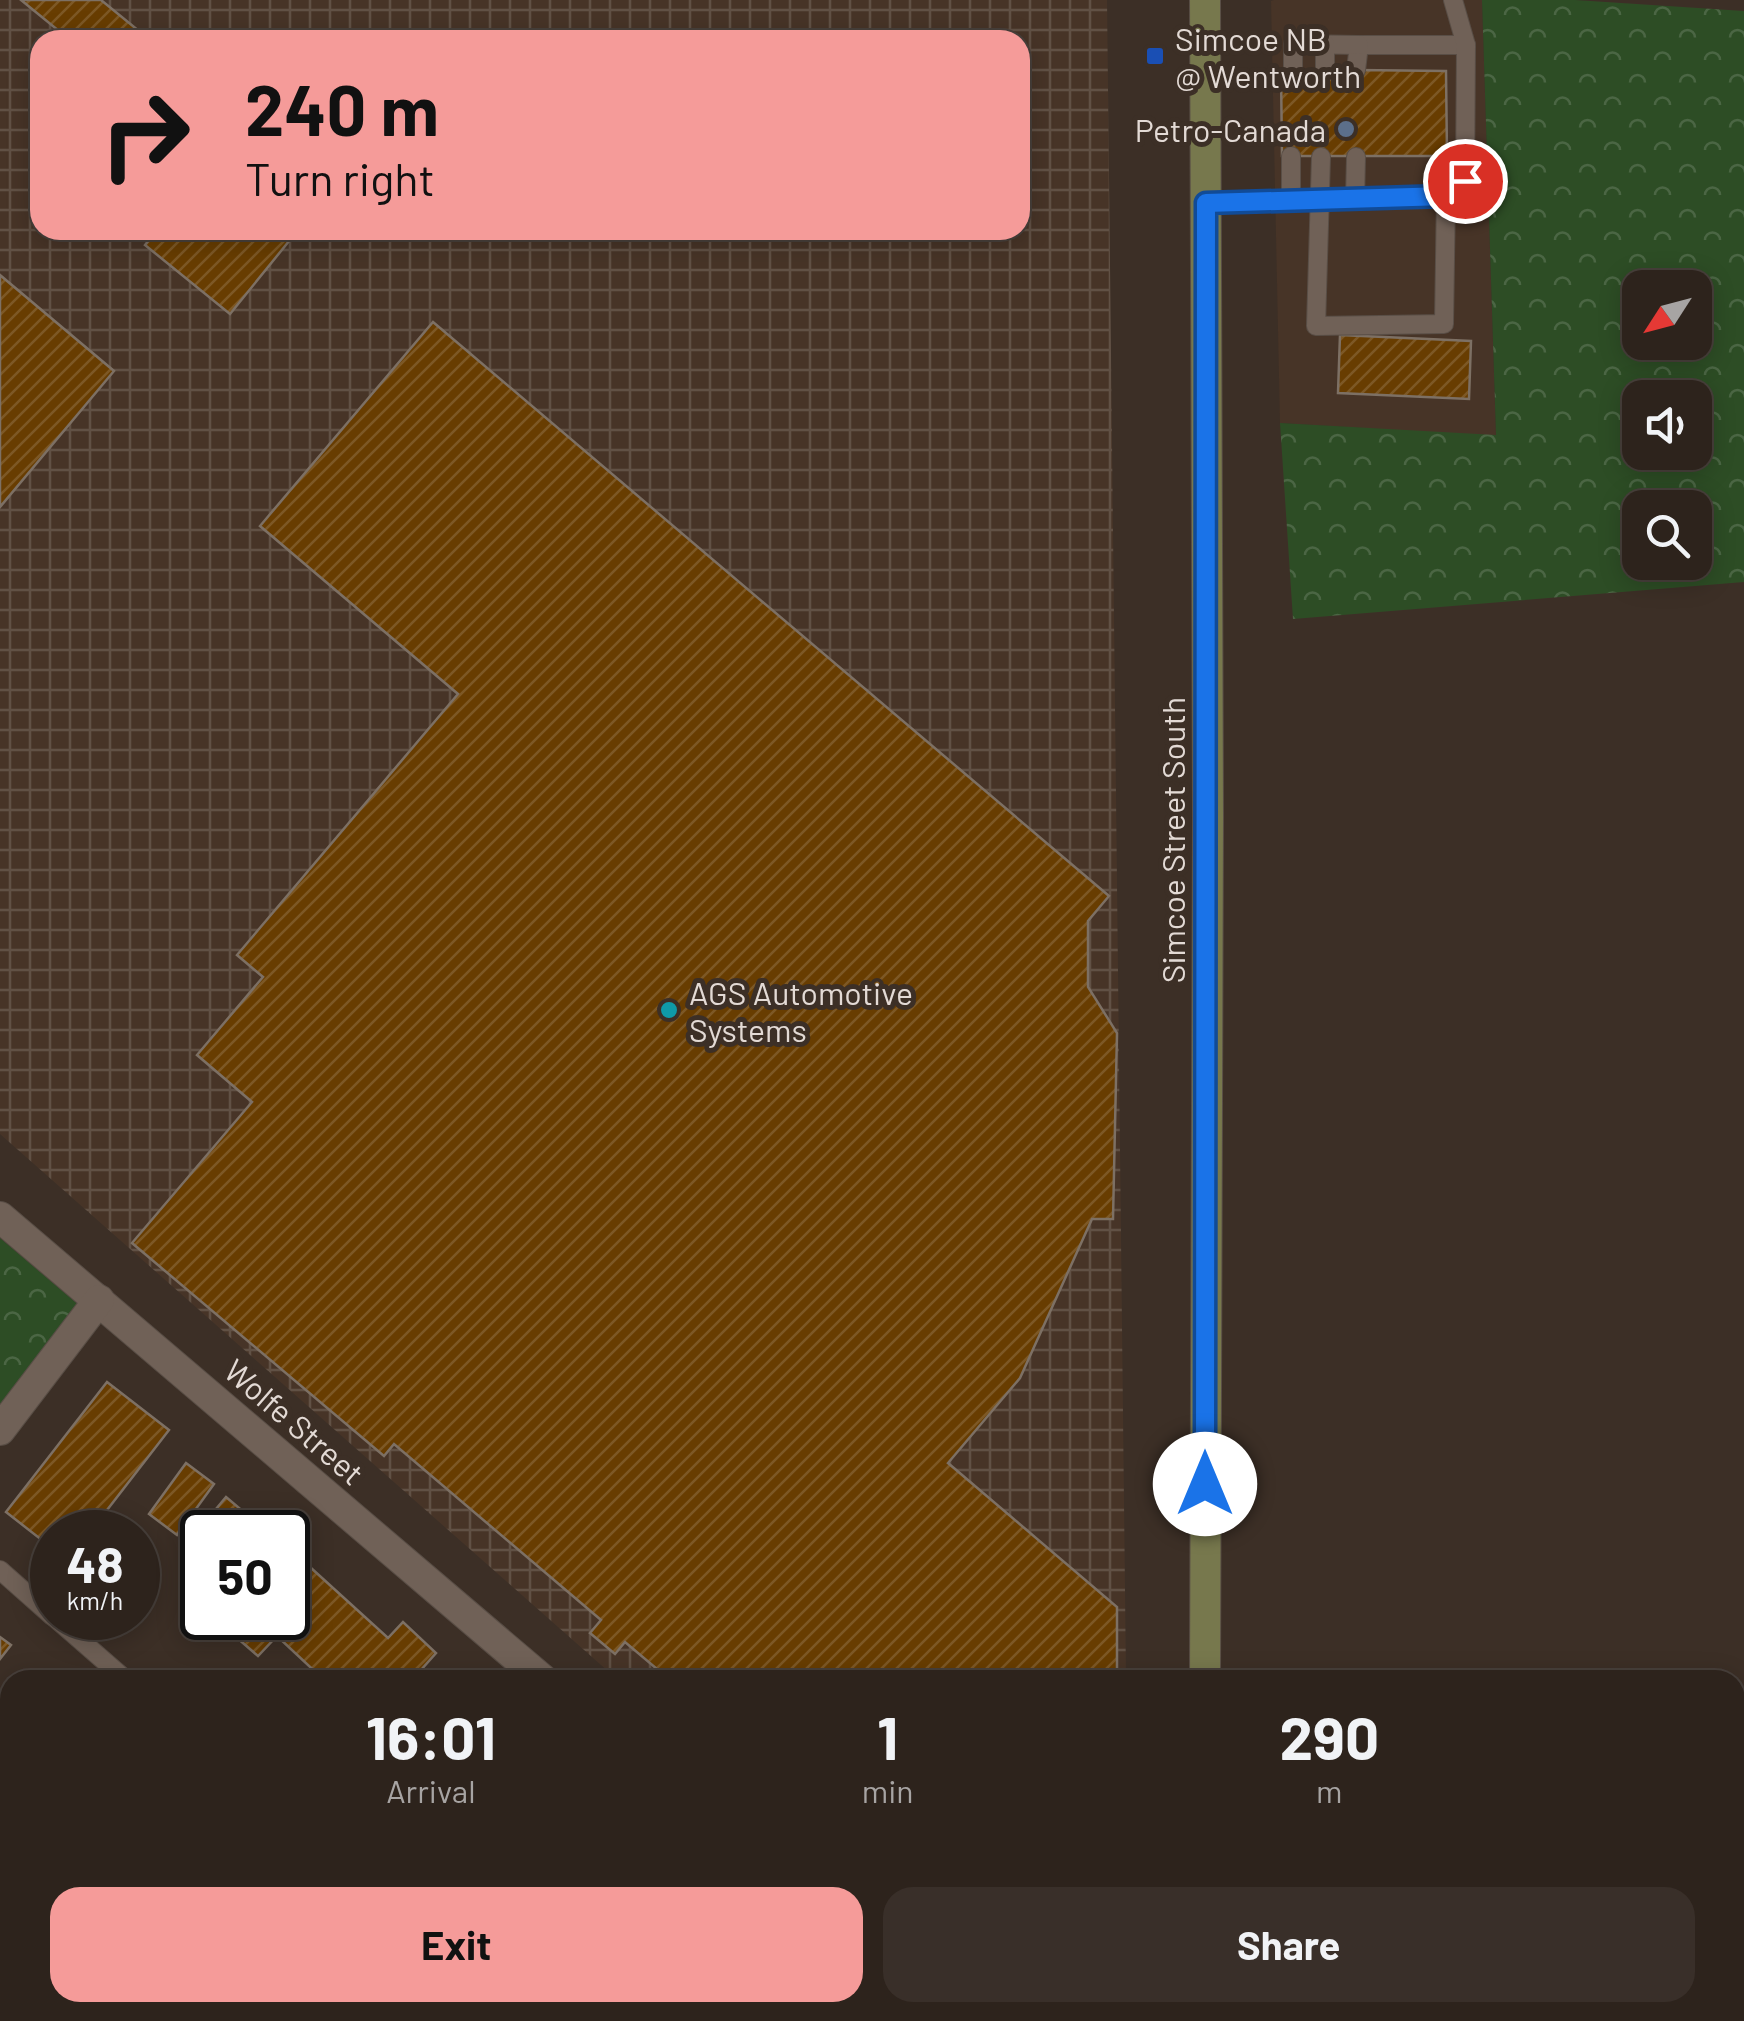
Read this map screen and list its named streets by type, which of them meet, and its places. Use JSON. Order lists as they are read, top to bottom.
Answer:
{
  "streets": {
    "main road": ["Simcoe Street South"],
    "street": ["Wolfe Street"]
  },
  "places": {
    "transit": ["Simcoe NB @ Wentworth"],
    "other": ["Petro-Canada", "AGS Automotive Systems"]
  },
  "north": "bottom left",
  "page": {
    "turn": ["240 m", "Turn right"],
    "speed": "48 km/h",
    "limit": "50",
    "eta": [
      "16:01",
      "Arrival",
      "1",
      "min",
      "290",
      "m"
    ],
    "buttons": ["Exit", "Share"]
  }
}
